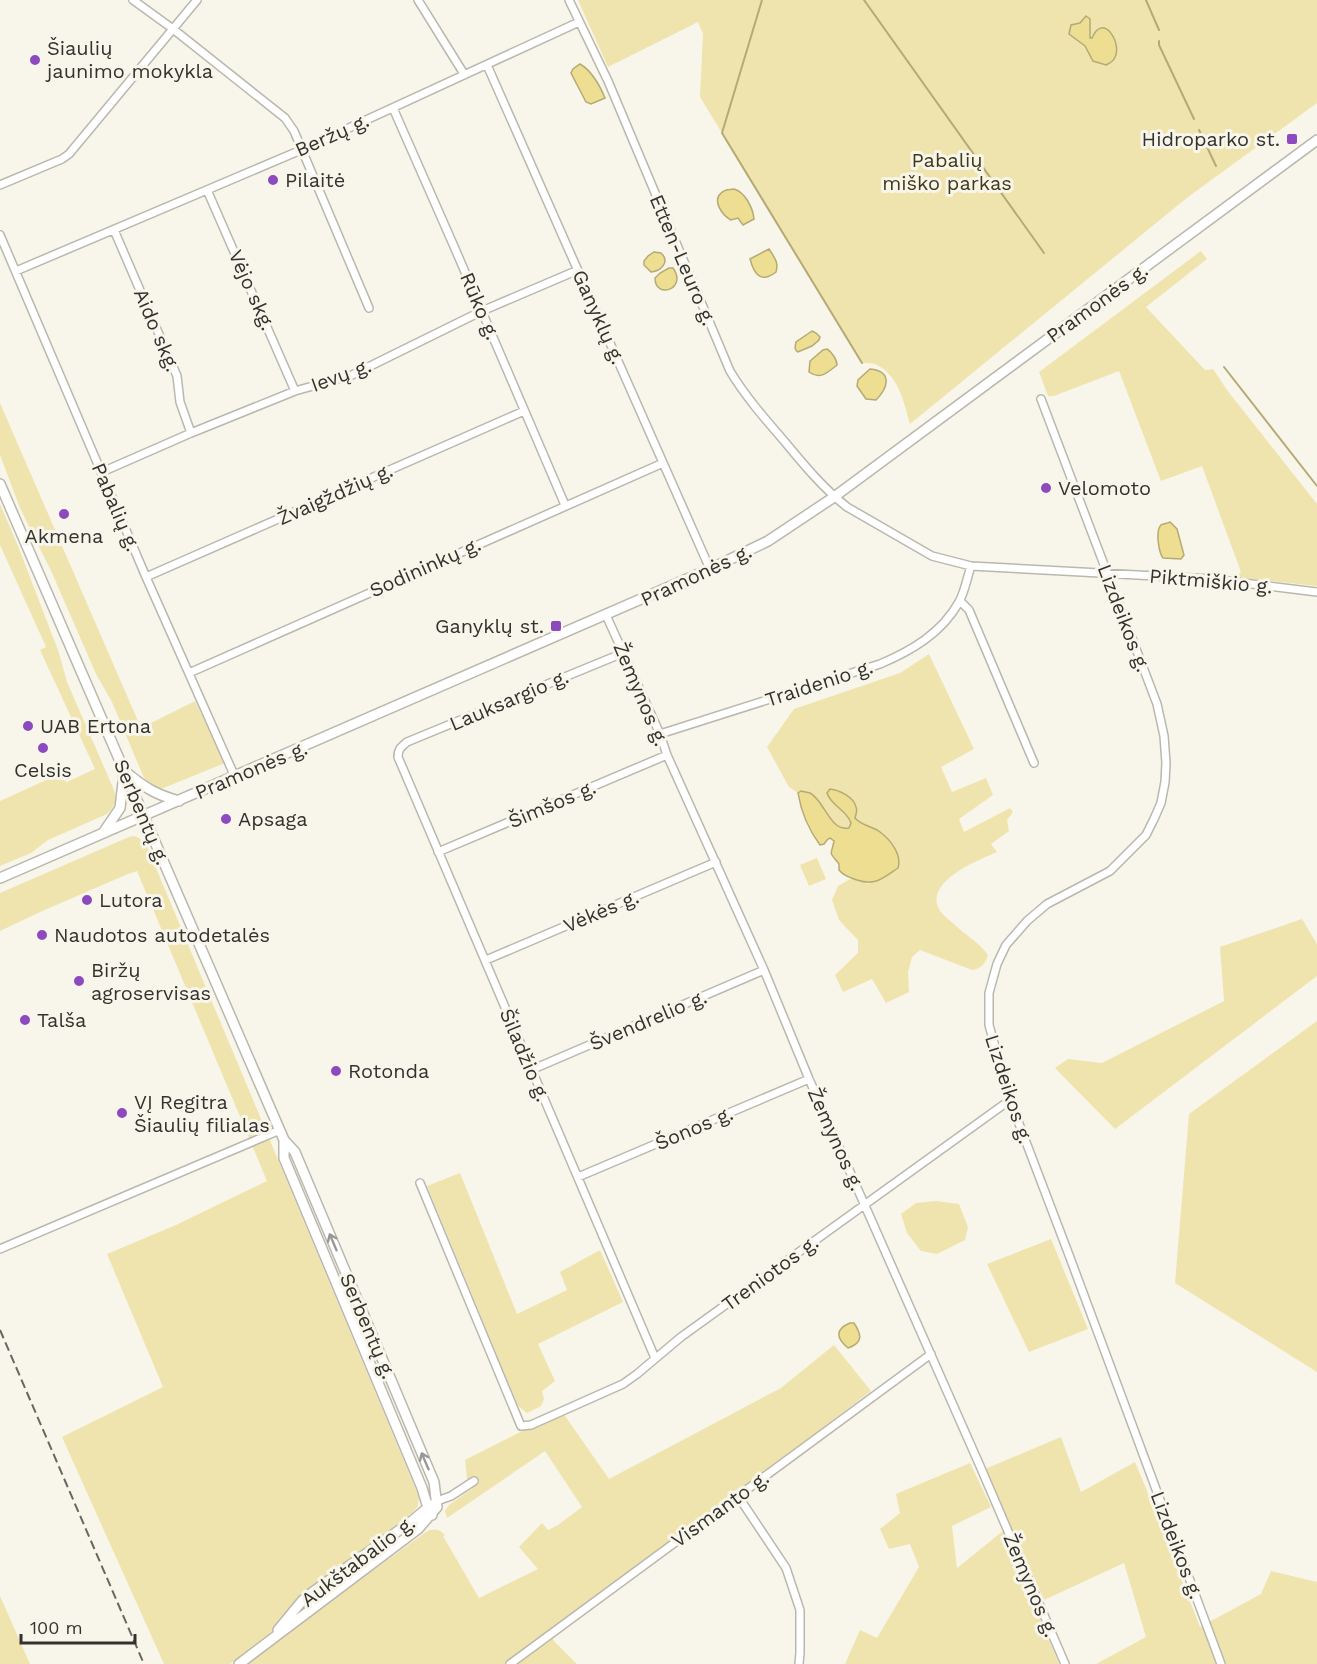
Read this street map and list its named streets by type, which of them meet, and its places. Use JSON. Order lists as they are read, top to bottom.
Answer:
{
  "streets": {
    "main road": ["Pramonės g.", "Serbentų g.", "Aukštabalio g."],
    "street": [
      "Beržų g.",
      "Etten-Leuro g.",
      "Vėjo skg.",
      "Rūko g.",
      "Ganyklų g.",
      "Aido skg.",
      "Ievų g.",
      "Žvaigždžių g.",
      "Pabalių g.",
      "Sodininkų g.",
      "Piktmiškio g.",
      "Lizdeikos g.",
      "Traidenio g.",
      "Žemynos g.",
      "Lauksargio g.",
      "Šimšos g.",
      "Vėkės g.",
      "Švendrelio g.",
      "Šiladžio g.",
      "Šonos g.",
      "Treniotos g.",
      "Vismanto g."
    ]
  },
  "crossings": [
    ["Beržų g.", "Etten-Leuro g."],
    ["Beržų g.", "Vėjo skg."],
    ["Beržų g.", "Rūko g."],
    ["Beržų g.", "Ganyklų g."],
    ["Beržų g.", "Aido skg."],
    ["Beržų g.", "Pabalių g."],
    ["Etten-Leuro g.", "Pramonės g."],
    ["Etten-Leuro g.", "Piktmiškio g."],
    ["Vėjo skg.", "Ievų g."],
    ["Pramonės g.", "Ganyklų g."],
    ["Pramonės g.", "Pabalių g."],
    ["Pramonės g.", "Piktmiškio g."],
    ["Pramonės g.", "Žemynos g."],
    ["Pramonės g.", "Serbentų g."],
    ["Rūko g.", "Ievų g."],
    ["Rūko g.", "Žvaigždžių g."],
    ["Rūko g.", "Sodininkų g."],
    ["Ganyklų g.", "Ievų g."],
    ["Ganyklų g.", "Sodininkų g."],
    ["Aido skg.", "Ievų g."],
    ["Ievų g.", "Pabalių g."],
    ["Žvaigždžių g.", "Pabalių g."],
    ["Pabalių g.", "Sodininkų g."],
    ["Piktmiškio g.", "Lizdeikos g."],
    ["Piktmiškio g.", "Traidenio g."],
    ["Lizdeikos g.", "Treniotos g."],
    ["Traidenio g.", "Žemynos g."],
    ["Žemynos g.", "Lauksargio g."],
    ["Žemynos g.", "Šimšos g."],
    ["Žemynos g.", "Vėkės g."],
    ["Žemynos g.", "Švendrelio g."],
    ["Žemynos g.", "Šonos g."],
    ["Žemynos g.", "Treniotos g."],
    ["Žemynos g.", "Vismanto g."],
    ["Lauksargio g.", "Šiladžio g."],
    ["Šimšos g.", "Šiladžio g."],
    ["Serbentų g.", "Aukštabalio g."],
    ["Vėkės g.", "Šiladžio g."],
    ["Švendrelio g.", "Šiladžio g."],
    ["Šiladžio g.", "Šonos g."],
    ["Šiladžio g.", "Treniotos g."]
  ],
  "parks": ["Pabalių miško parkas"],
  "places": {
    "other": [
      "Šiaulių jaunimo mokykla",
      "Pilaitė",
      "Velomoto",
      "Akmena",
      "UAB Ertona",
      "Celsis",
      "Apsaga",
      "Lutora",
      "Naudotos autodetalės",
      "Biržų agroservisas",
      "Talša",
      "Rotonda",
      "VĮ Regitra Šiaulių filialas"
    ],
    "transit": ["Hidroparko st.", "Ganyklų st."]
  },
  "scale_bar": "100 m"
}
